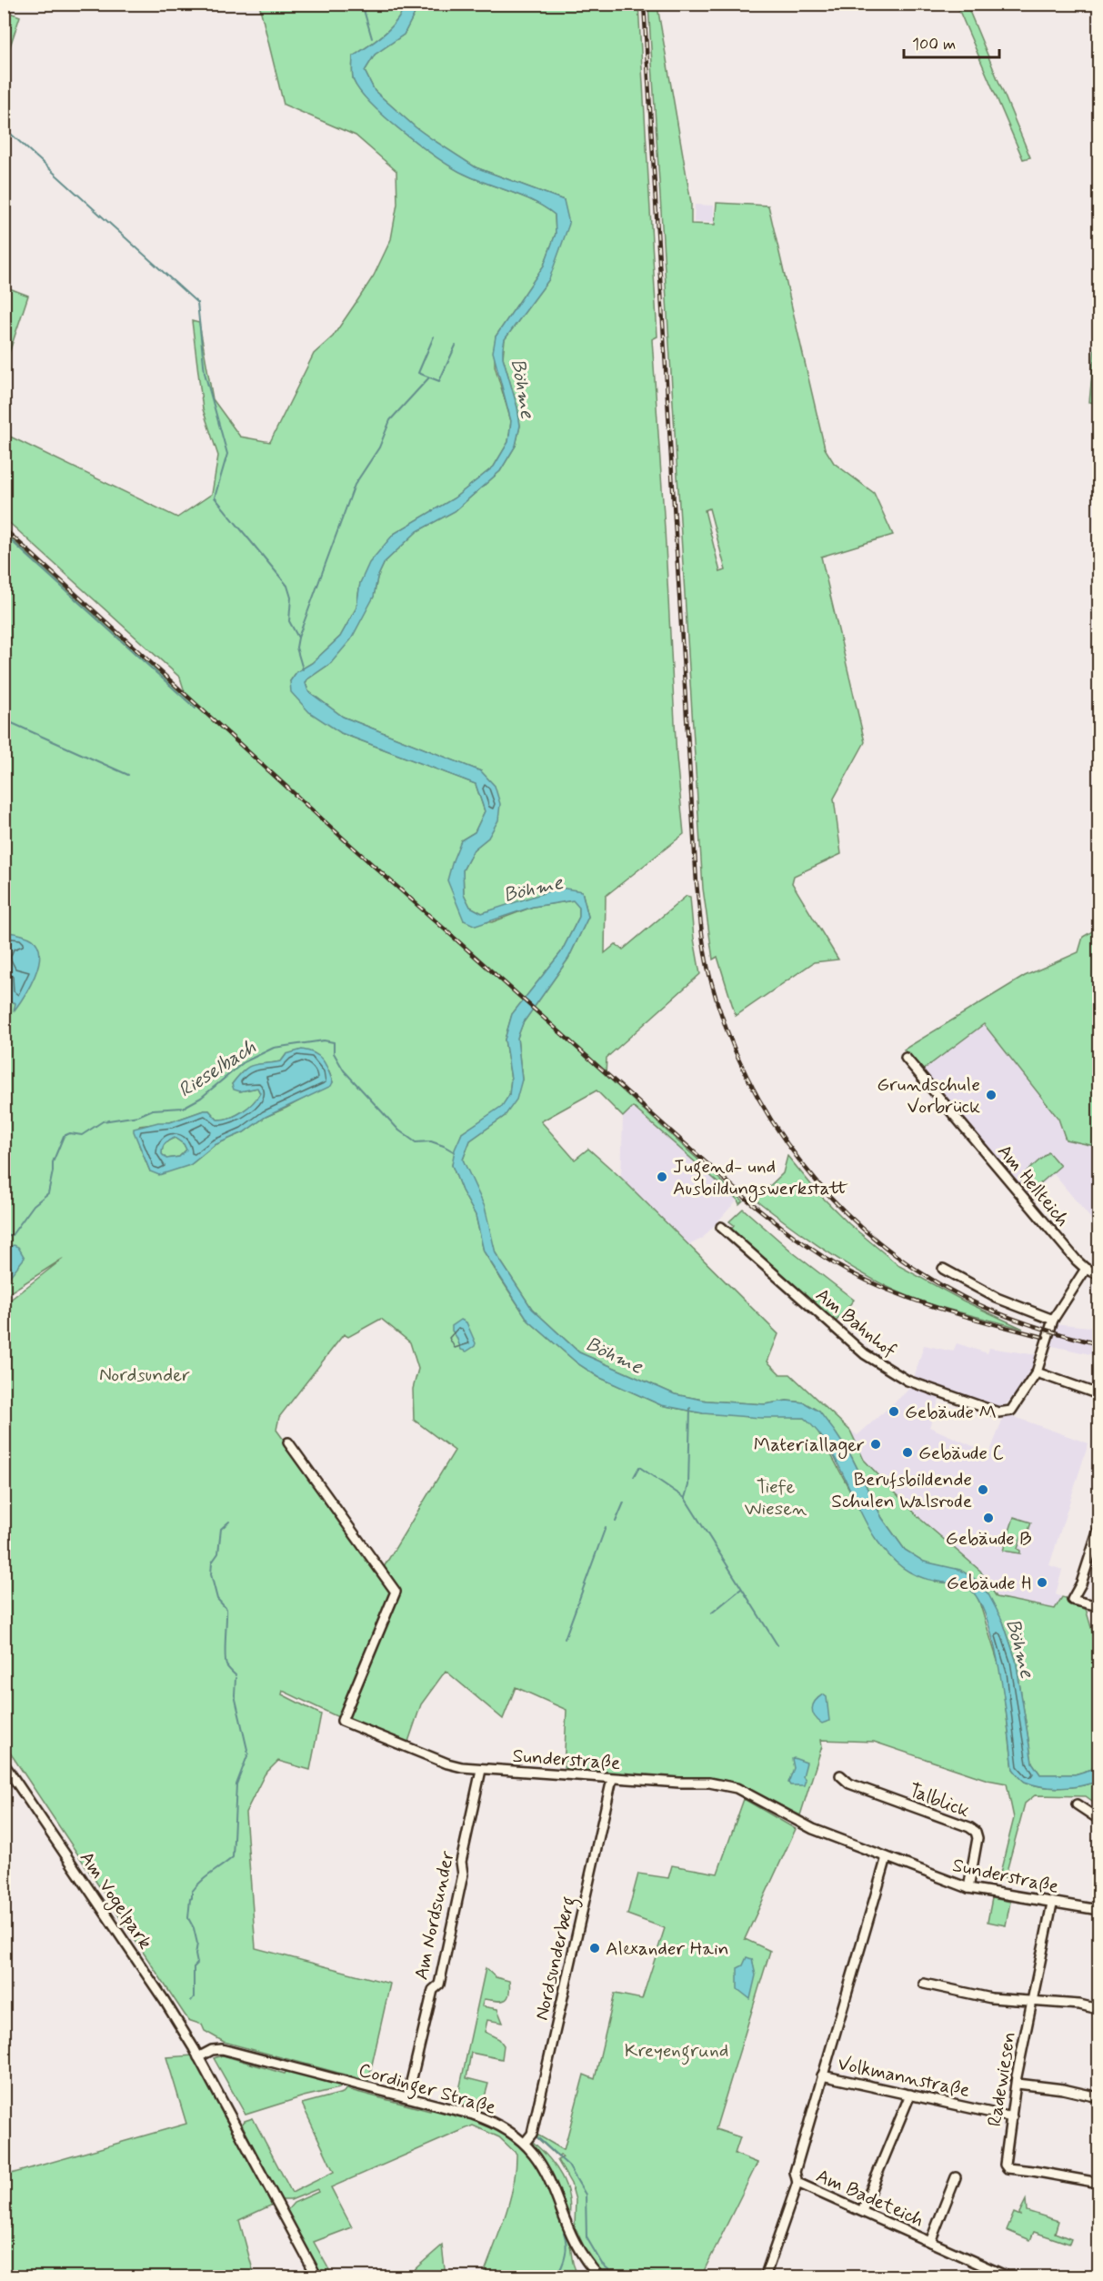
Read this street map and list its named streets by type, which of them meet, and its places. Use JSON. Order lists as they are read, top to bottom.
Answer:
{
  "streets": {
    "street": [
      "Am Hellteich",
      "Am Bahnhof",
      "Sunderstraße",
      "Talblick",
      "Am Vogelpark",
      "Am Nordsunder",
      "Nordsunderberg",
      "Volkmannstraße",
      "Radewiesen",
      "Cordinger Straße",
      "Am Badeteich"
    ]
  },
  "crossings": [
    ["Sunderstraße", "Talblick"],
    ["Sunderstraße", "Am Nordsunder"],
    ["Sunderstraße", "Nordsunderberg"],
    ["Sunderstraße", "Radewiesen"],
    ["Am Vogelpark", "Cordinger Straße"],
    ["Am Nordsunder", "Cordinger Straße"],
    ["Nordsunderberg", "Cordinger Straße"],
    ["Volkmannstraße", "Radewiesen"]
  ],
  "water": ["Böhme", "Rieselbach"],
  "parks": ["Nordsunder", "Tiefe Wiesen", "Kreyengrund"],
  "places": [
    "Grundschule Vorbrück",
    "Jugend- und Ausbildungswerkstatt",
    "Gebäude M",
    "Materiallager",
    "Gebäude C",
    "Berufsbildende Schulen Walsrode",
    "Gebäude B",
    "Gebäude H",
    "Alexander Hain"
  ],
  "scale_bar": "100 m"
}
